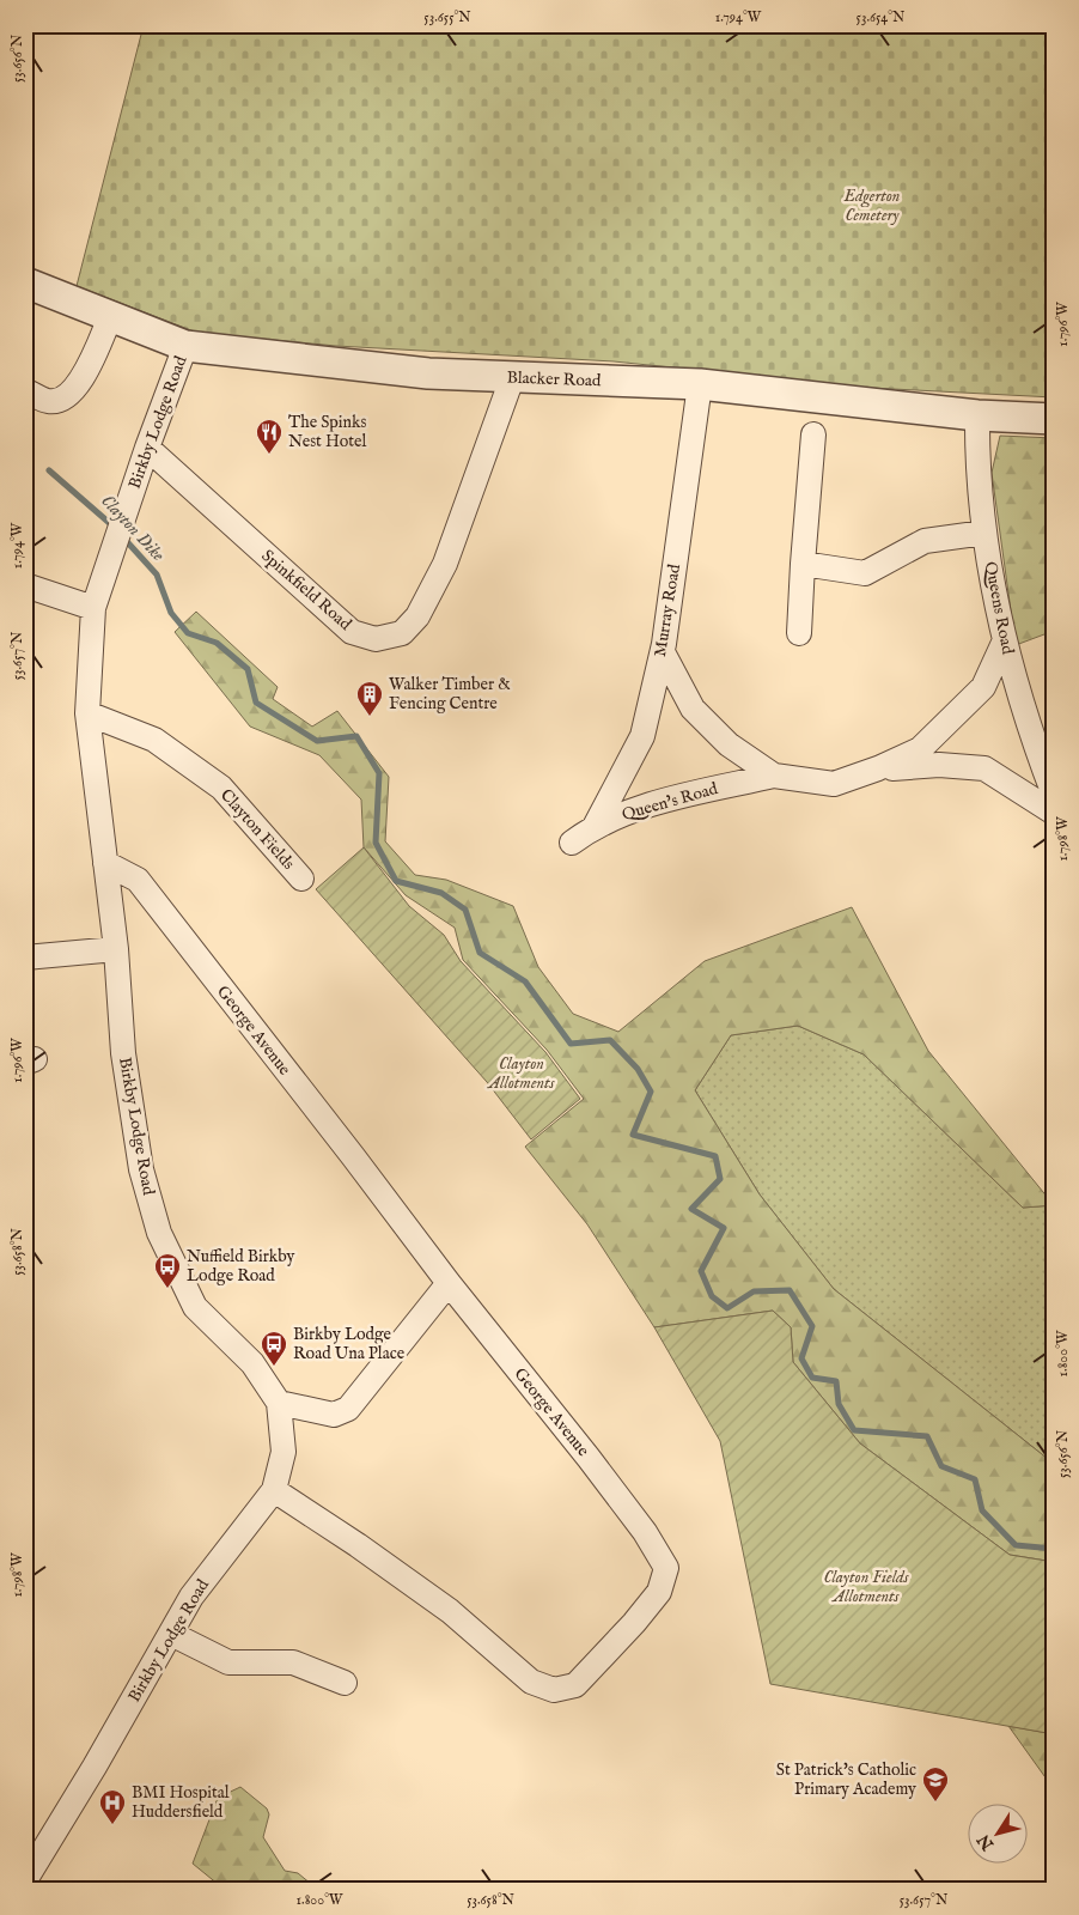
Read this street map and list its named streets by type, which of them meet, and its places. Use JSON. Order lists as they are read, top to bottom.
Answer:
{
  "streets": {
    "street": [
      "Blacker Road",
      "Birkby Lodge Road",
      "Spinkfield Road",
      "Queens Road",
      "Murray Road",
      "Queen's Road",
      "Clayton Fields",
      "George Avenue"
    ]
  },
  "crossings": [
    ["Blacker Road", "Birkby Lodge Road"],
    ["Blacker Road", "Spinkfield Road"],
    ["Blacker Road", "Queens Road"],
    ["Blacker Road", "Murray Road"],
    ["Birkby Lodge Road", "Spinkfield Road"],
    ["Birkby Lodge Road", "Clayton Fields"],
    ["Birkby Lodge Road", "George Avenue"],
    ["Murray Road", "Queen's Road"]
  ],
  "water": ["Clayton Dike"],
  "parks": ["Edgerton Cemetery", "Clayton Allotments", "Clayton Fields Allotments"],
  "places": {
    "restaurant": ["The Spinks Nest Hotel"],
    "building": ["Walker Timber & Fencing Centre"],
    "bus stop": ["Nuffield Birkby Lodge Road", "Birkby Lodge Road Una Place"],
    "school or university": ["St Patrick's Catholic Primary Academy"],
    "hospital": ["BMI Hospital Huddersfield"]
  },
  "north": "bottom left",
  "coordinates": [
    "53.655°N",
    "1.794°W",
    "53.654°N",
    "53.656°N",
    "1.796°W",
    "53.657°N",
    "1.798°W",
    "53.658°N",
    "1.800°W"
  ]
}
